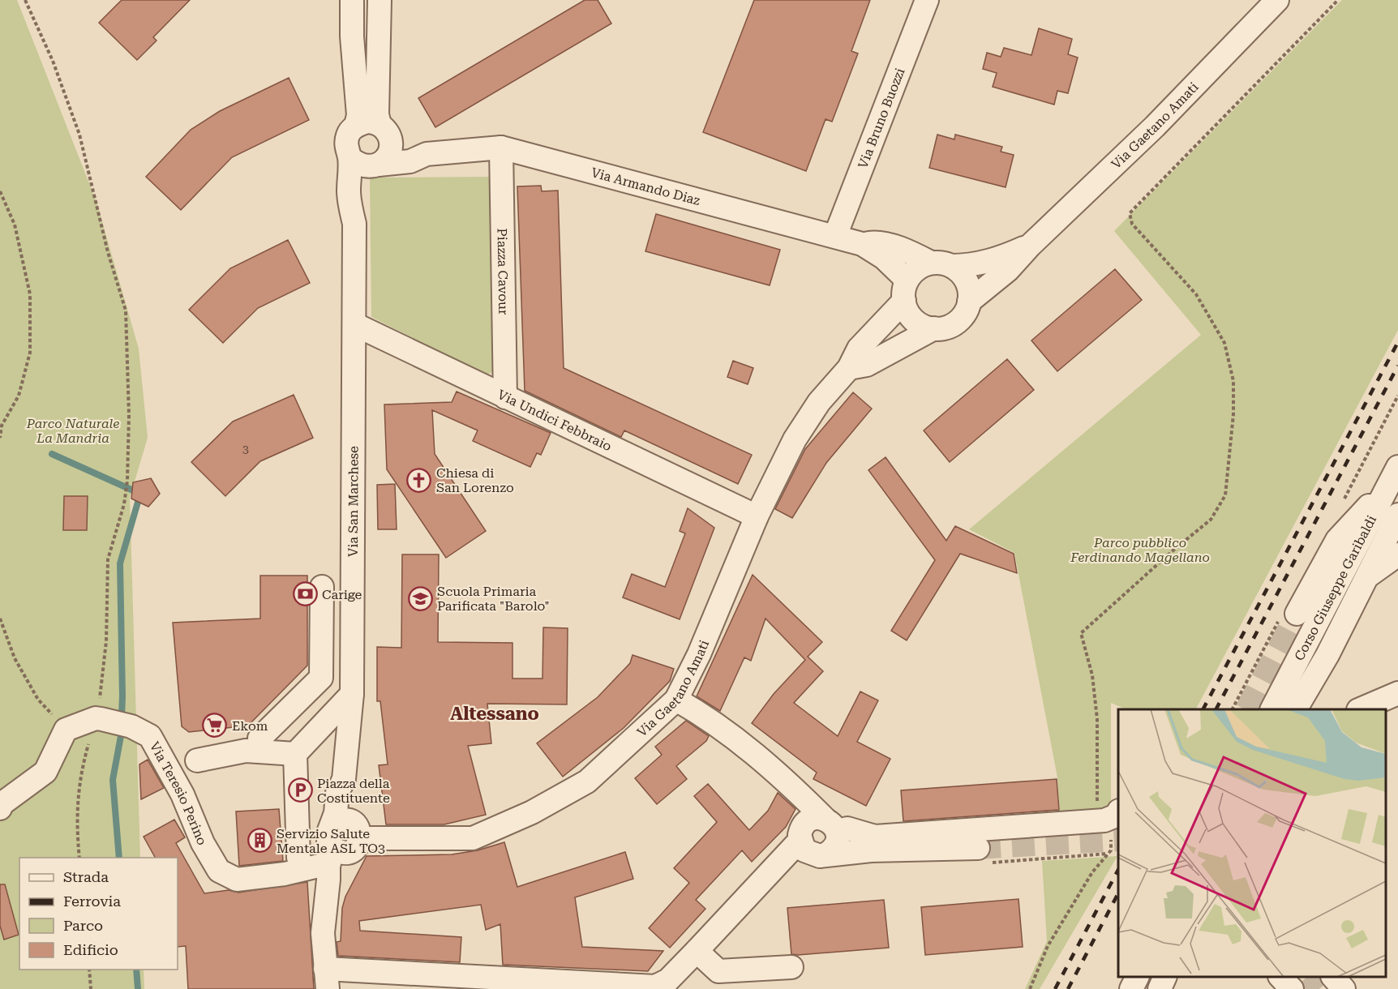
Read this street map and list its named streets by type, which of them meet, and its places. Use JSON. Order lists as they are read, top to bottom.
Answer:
{
  "streets": {
    "street": [
      "Via Bruno Buozzi",
      "Via Gaetano Amati",
      "Via Armando Diaz",
      "Piazza Cavour",
      "Via Undici Febbraio",
      "Via San Marchese",
      "Corso Giuseppe Garibaldi",
      "Via Teresio Perino"
    ]
  },
  "crossings": [
    ["Via Bruno Buozzi", "Via Armando Diaz"],
    ["Via Gaetano Amati", "Via Armando Diaz"],
    ["Via Gaetano Amati", "Via Undici Febbraio"],
    ["Via Gaetano Amati", "Via San Marchese"],
    ["Via Armando Diaz", "Piazza Cavour"],
    ["Via Armando Diaz", "Via San Marchese"],
    ["Piazza Cavour", "Via Undici Febbraio"],
    ["Via Undici Febbraio", "Via San Marchese"],
    ["Via San Marchese", "Via Teresio Perino"]
  ],
  "districts": ["Altessano"],
  "parks": ["Parco Naturale La Mandria", "Parco pubblico Ferdinando Magellano"],
  "places": {
    "church": ["Chiesa di San Lorenzo"],
    "bank": ["Carige"],
    "school or university": ["Scuola Primaria Parificata \"Barolo\""],
    "supermarket": ["Ekom"],
    "parking": ["Piazza della Costituente"],
    "building": ["Servizio Salute Mentale ASL TO3"]
  },
  "house_numbers": ["3"],
  "legend": [
    "Strada",
    "Ferrovia",
    "Parco",
    "Edificio"
  ]
}
